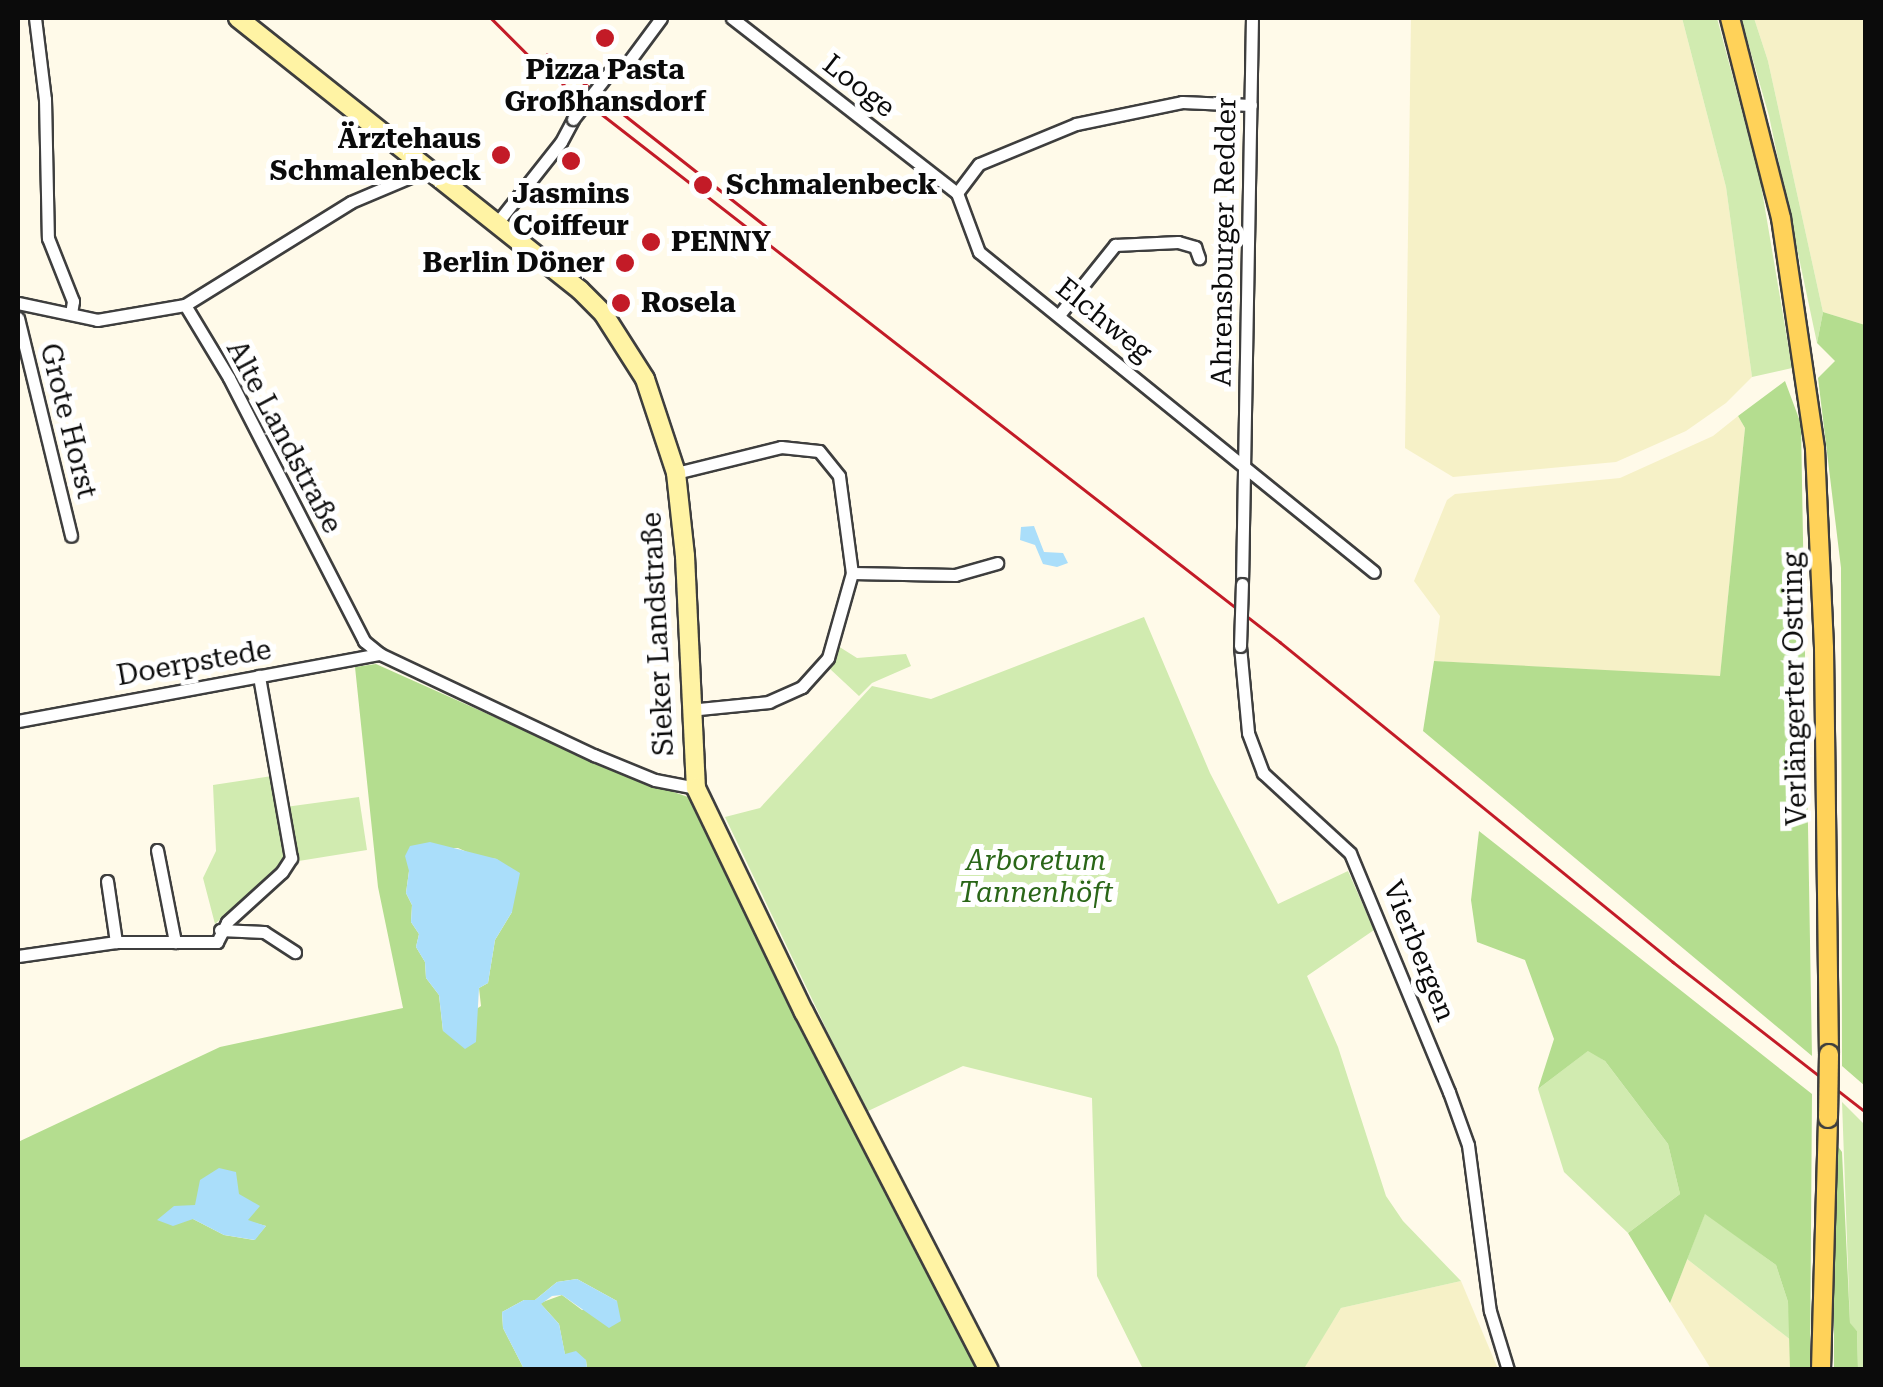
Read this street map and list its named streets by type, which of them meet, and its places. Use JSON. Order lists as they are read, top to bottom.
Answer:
{
  "streets": {
    "main road": ["Verlängerter Ostring"],
    "street": [
      "Looge",
      "Ahrensburger Redder",
      "Elchweg",
      "Grote Horst",
      "Alte Landstraße",
      "Sieker Landstraße",
      "Doerpstede",
      "Vierbergen"
    ]
  },
  "crossings": [
    ["Looge", "Elchweg"],
    ["Ahrensburger Redder", "Elchweg"],
    ["Ahrensburger Redder", "Vierbergen"],
    ["Alte Landstraße", "Sieker Landstraße"],
    ["Alte Landstraße", "Doerpstede"]
  ],
  "parks": ["Arboretum Tannenhöft"],
  "places": [
    "Pizza Pasta Großhansdorf",
    "Ärztehaus Schmalenbeck",
    "Jasmins Coiffeur",
    "Schmalenbeck",
    "PENNY",
    "Berlin Döner",
    "Rosela"
  ]
}
